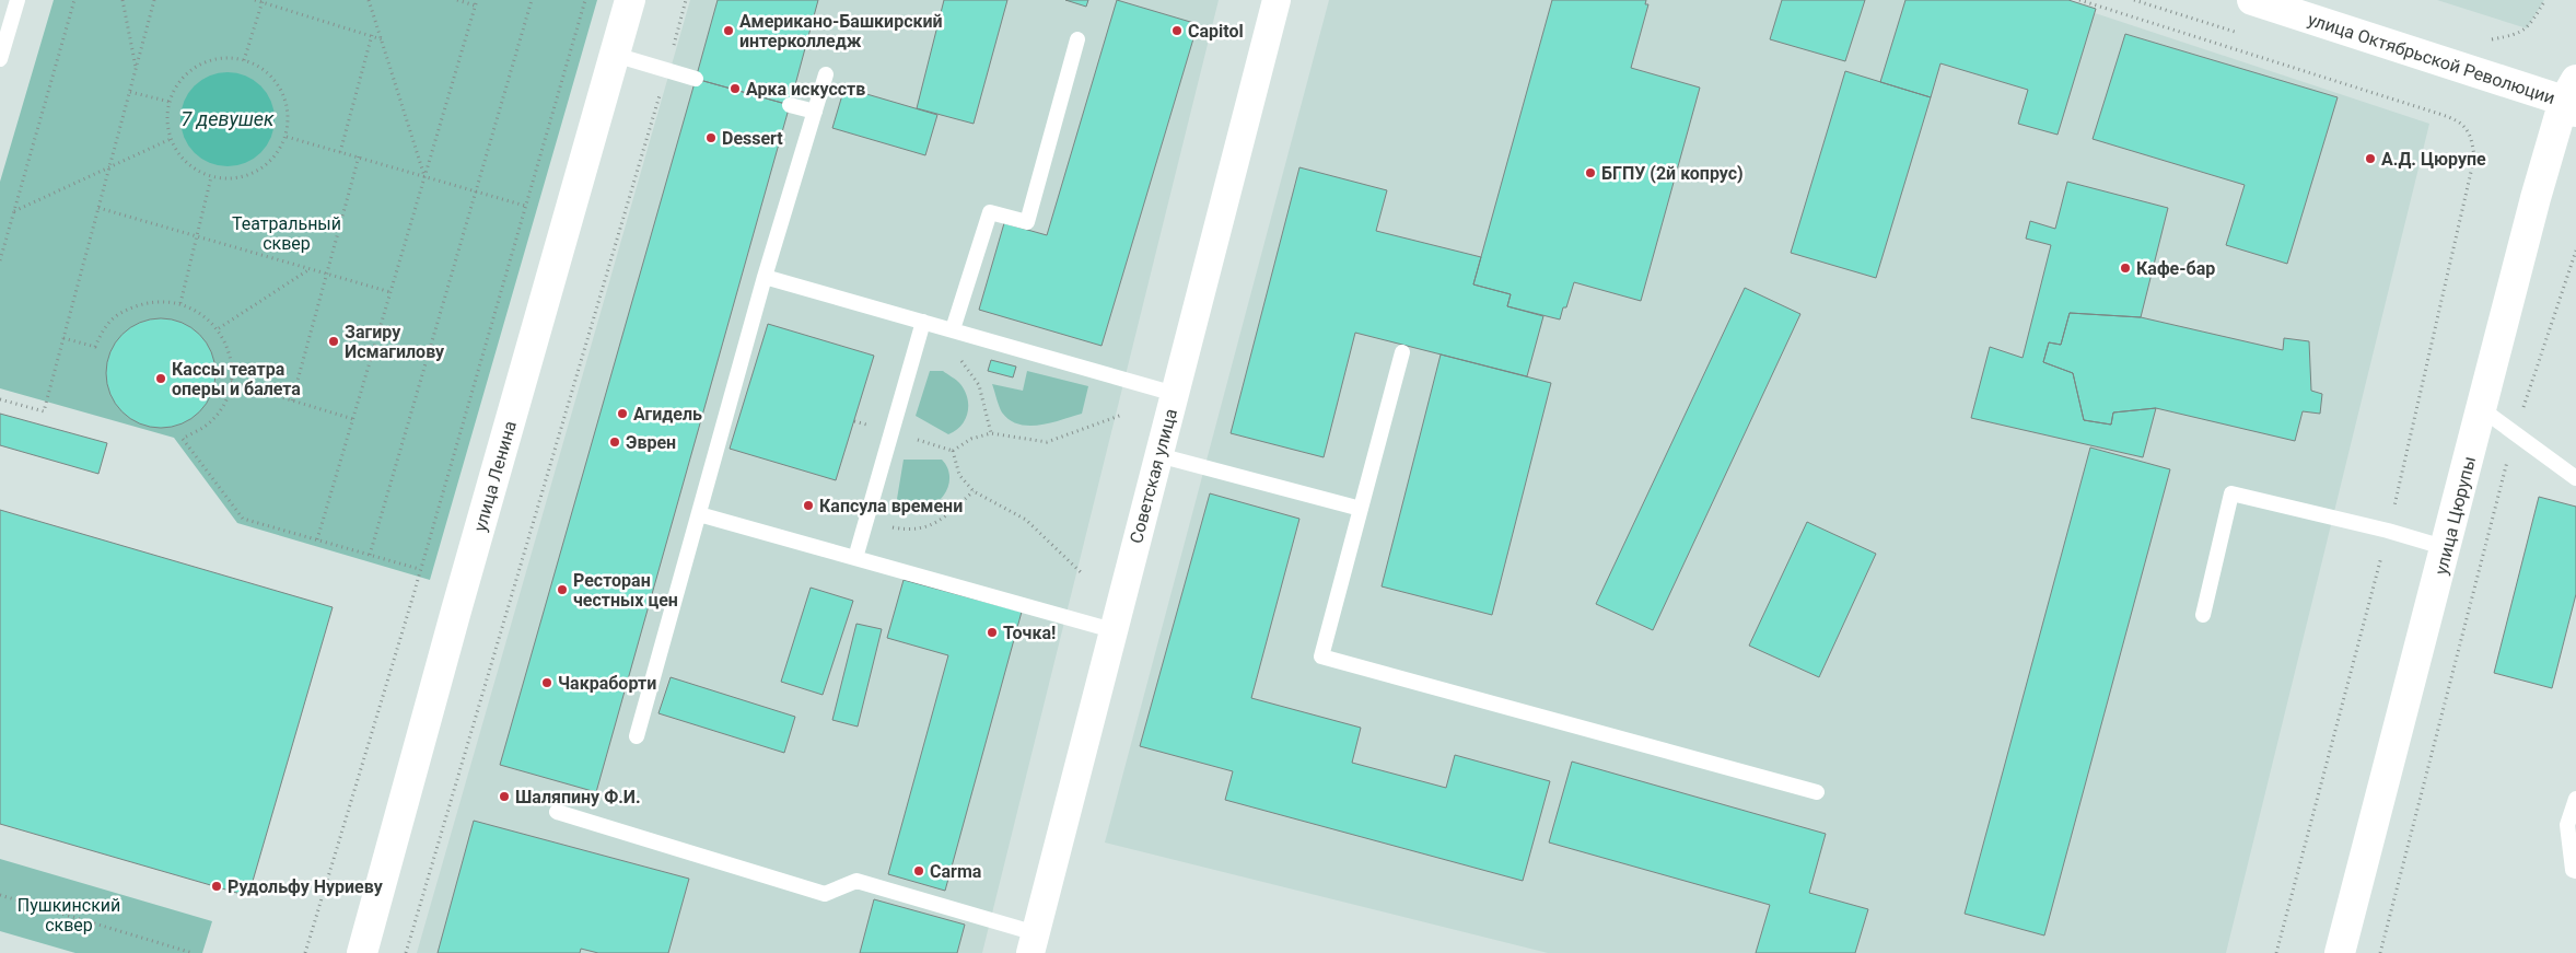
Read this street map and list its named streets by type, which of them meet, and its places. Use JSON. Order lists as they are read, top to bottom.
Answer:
{
  "streets": {
    "main road": ["улица Октябрьской Революции", "улица Ленина", "улица Цюрупы"],
    "street": ["Советская улица"]
  },
  "crossings": [
    ["улица Октябрьской Революции", "улица Цюрупы"]
  ],
  "water": ["7 девушек"],
  "parks": ["Театральный сквер", "Пушкинский сквер"],
  "places": [
    "Американо-Башкирский интерколледж",
    "Capitol",
    "Арка искусств",
    "Dessert",
    "А.Д. Цюрупе",
    "БГПУ (2й копрус)",
    "Кафе-бар",
    "Загиру Исмагилову",
    "Кассы театра оперы и балета",
    "Агидель",
    "Эврен",
    "Капсула времени",
    "Ресторан честных цен",
    "Точка!",
    "Чакраборти",
    "Шаляпину Ф.И.",
    "Carma",
    "Рудольфу Нуриеву"
  ]
}
